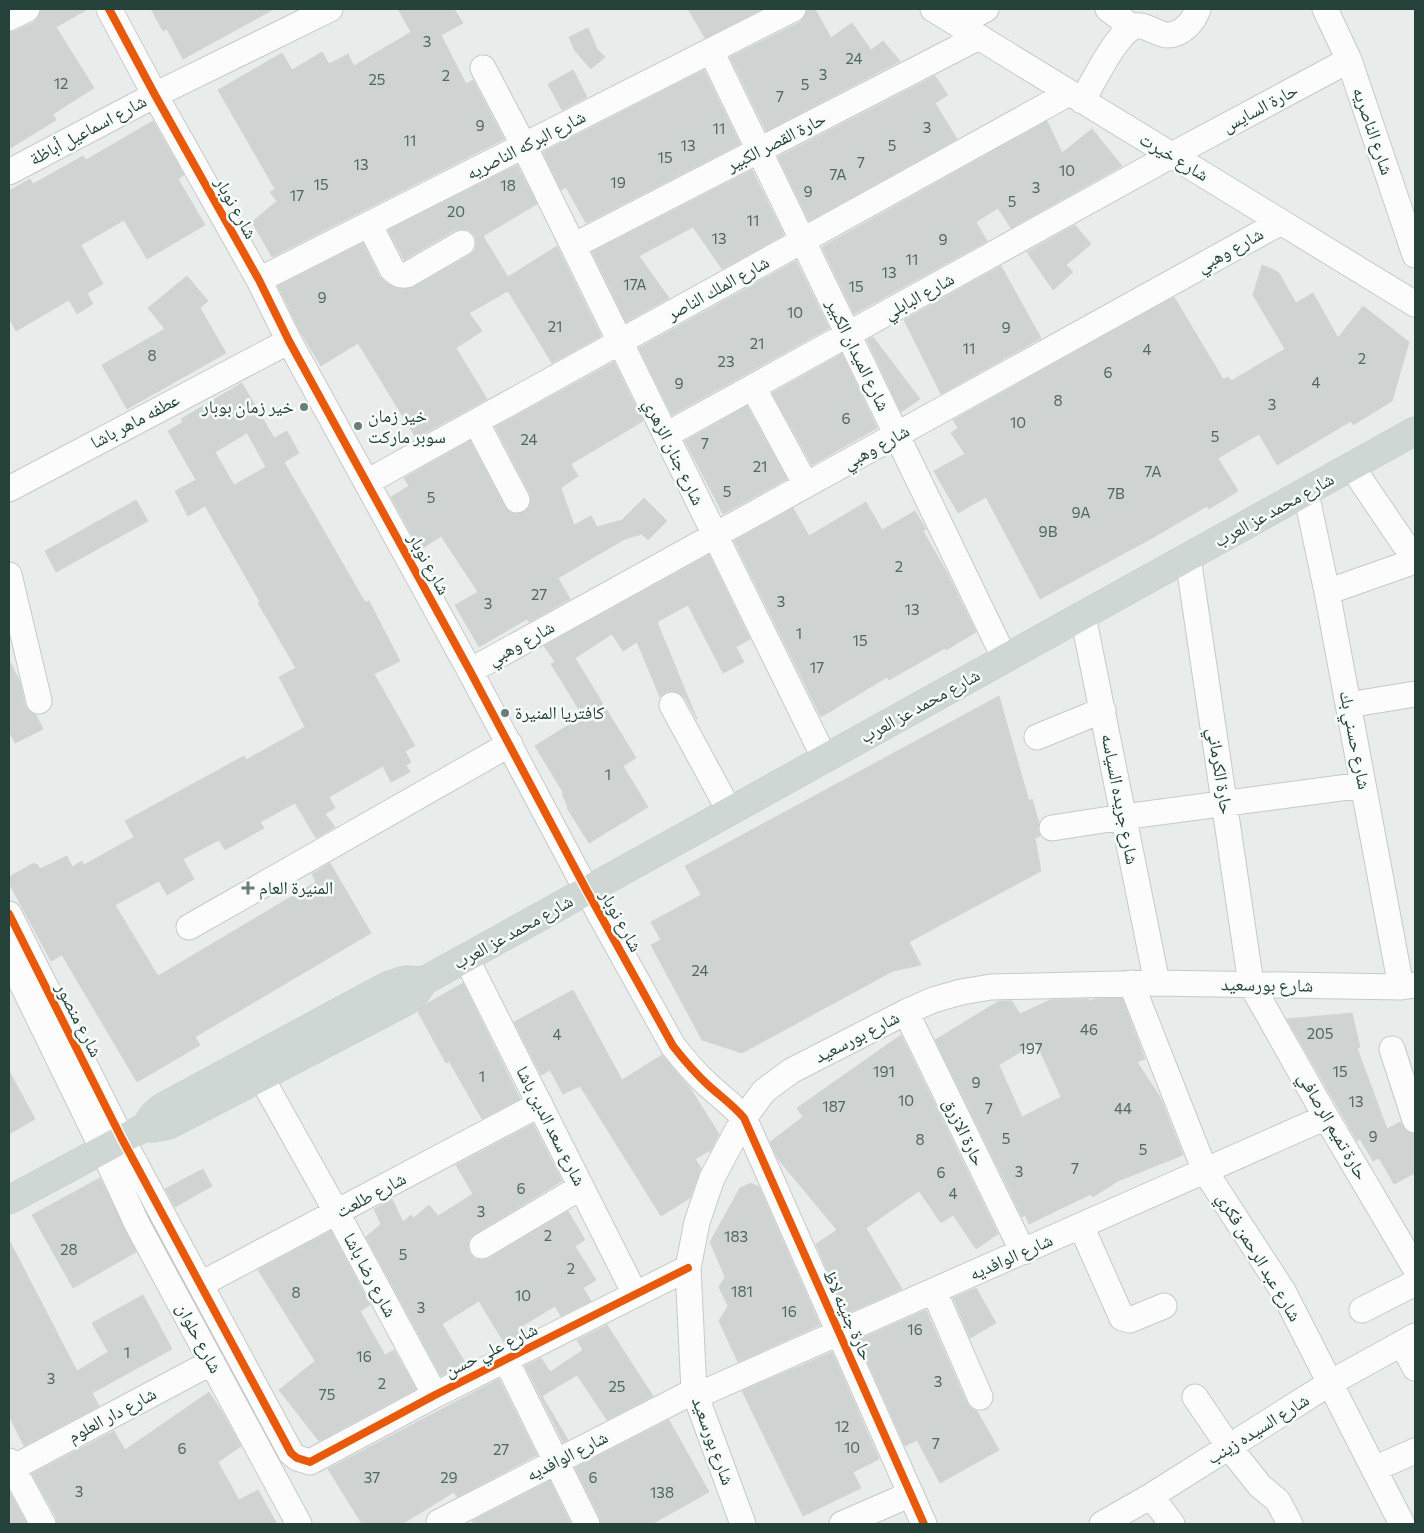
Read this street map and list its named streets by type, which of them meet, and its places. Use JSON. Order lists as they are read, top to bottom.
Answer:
{
  "streets": {
    "main road": ["شارع محمد عز العرب"],
    "street": [
      "حارة السايس",
      "شارع اسماعيل أباظة",
      "شارع الناصريه",
      "حارة القصر الكبير",
      "شارع البركه الناصريه",
      "شارع خيرت",
      "شارع نوبار",
      "شارع وهبي",
      "شارع الملك الناصر",
      "شارع البابلي",
      "شارع الميدان الكبير",
      "عطفه ماهر باشا",
      "شارع جنان الزهري",
      "شارع حسني بك",
      "حارة الكرماني",
      "شارع جريده السياسه",
      "شارع بورسعيد",
      "شارع منصور",
      "شارع سعد الدين باشا",
      "حارة تميم الرصافي",
      "حارة الازرق",
      "شارع طلعت",
      "شارع الوافديه",
      "شارع عبد الرحمن فكري",
      "شارع رضا باشا",
      "حارة جنينه لاظ",
      "شارع حلوان",
      "شارع علي حسن",
      "شارع دار العلوم",
      "شارع السيده زينب"
    ]
  },
  "crossings": [
    ["حارة السايس", "شارع الناصريه"],
    ["حارة السايس", "شارع خيرت"],
    ["حارة السايس", "شارع البابلي"],
    ["شارع اسماعيل أباظة", "شارع نوبار"],
    ["حارة القصر الكبير", "شارع خيرت"],
    ["حارة القصر الكبير", "شارع الميدان الكبير"],
    ["حارة القصر الكبير", "شارع جنان الزهري"],
    ["شارع البركه الناصريه", "شارع نوبار"],
    ["شارع البركه الناصريه", "شارع الميدان الكبير"],
    ["شارع البركه الناصريه", "شارع جنان الزهري"],
    ["شارع خيرت", "شارع وهبي"],
    ["شارع خيرت", "شارع الملك الناصر"],
    ["شارع خيرت", "شارع البابلي"],
    ["شارع نوبار", "شارع وهبي"],
    ["شارع نوبار", "شارع الملك الناصر"],
    ["شارع نوبار", "عطفه ماهر باشا"],
    ["شارع نوبار", "شارع محمد عز العرب"],
    ["شارع نوبار", "شارع بورسعيد"],
    ["شارع نوبار", "حارة جنينه لاظ"],
    ["شارع وهبي", "شارع الميدان الكبير"],
    ["شارع وهبي", "شارع جنان الزهري"],
    ["شارع الملك الناصر", "شارع الميدان الكبير"],
    ["شارع الملك الناصر", "شارع جنان الزهري"],
    ["شارع البابلي", "شارع الميدان الكبير"],
    ["شارع البابلي", "شارع جنان الزهري"],
    ["شارع الميدان الكبير", "شارع محمد عز العرب"],
    ["شارع جنان الزهري", "شارع محمد عز العرب"],
    ["شارع محمد عز العرب", "شارع حسني بك"],
    ["شارع محمد عز العرب", "حارة الكرماني"],
    ["شارع محمد عز العرب", "شارع جريده السياسه"],
    ["شارع محمد عز العرب", "شارع منصور"],
    ["شارع محمد عز العرب", "شارع سعد الدين باشا"],
    ["شارع محمد عز العرب", "شارع رضا باشا"],
    ["شارع محمد عز العرب", "شارع حلوان"],
    ["شارع حسني بك", "شارع بورسعيد"],
    ["حارة الكرماني", "شارع بورسعيد"],
    ["حارة الكرماني", "حارة تميم الرصافي"],
    ["شارع جريده السياسه", "شارع بورسعيد"],
    ["شارع بورسعيد", "حارة تميم الرصافي"],
    ["شارع بورسعيد", "حارة الازرق"],
    ["شارع بورسعيد", "شارع الوافديه"],
    ["شارع بورسعيد", "شارع عبد الرحمن فكري"],
    ["شارع بورسعيد", "حارة جنينه لاظ"],
    ["شارع بورسعيد", "شارع علي حسن"],
    ["شارع منصور", "شارع حلوان"],
    ["شارع سعد الدين باشا", "شارع طلعت"],
    ["شارع سعد الدين باشا", "شارع علي حسن"],
    ["حارة تميم الرصافي", "شارع الوافديه"],
    ["حارة الازرق", "شارع الوافديه"],
    ["شارع طلعت", "شارع رضا باشا"],
    ["شارع طلعت", "شارع علي حسن"],
    ["شارع الوافديه", "شارع عبد الرحمن فكري"],
    ["شارع الوافديه", "حارة جنينه لاظ"],
    ["شارع عبد الرحمن فكري", "شارع السيده زينب"],
    ["شارع رضا باشا", "شارع علي حسن"],
    ["شارع حلوان", "شارع دار العلوم"]
  ],
  "places": {
    "other": ["خير زمان بوبار", "خير زمان سوبر ماركت", "كافتريا المنيرة"],
    "health": ["المنيرة العام"]
  },
  "house_numbers": [
    "3",
    "24",
    "3",
    "2",
    "25",
    "12",
    "5",
    "7",
    "9",
    "3",
    "11",
    "11",
    "13",
    "5",
    "15",
    "7",
    "13",
    "10",
    "7A",
    "19",
    "15",
    "18",
    "3",
    "9",
    "17",
    "5",
    "20",
    "11",
    "13",
    "9",
    "11",
    "13",
    "17A",
    "15",
    "9",
    "10",
    "21",
    "9",
    "21",
    "11",
    "4",
    "8",
    "2",
    "23",
    "6",
    "4",
    "9",
    "8",
    "3",
    "6",
    "10",
    "5",
    "24",
    "7",
    "21",
    "7A",
    "5",
    "7B",
    "5",
    "9A",
    "9B",
    "2",
    "27",
    "3",
    "3",
    "13",
    "1",
    "15",
    "17",
    "1",
    "24",
    "46",
    "205",
    "4",
    "197",
    "191",
    "15",
    "1",
    "9",
    "10",
    "13",
    "187",
    "7",
    "44",
    "9",
    "5",
    "8",
    "5",
    "7",
    "3",
    "6",
    "6",
    "4",
    "3",
    "2",
    "183",
    "28",
    "5",
    "2",
    "181",
    "8",
    "10",
    "3",
    "16",
    "16",
    "1",
    "16",
    "3",
    "3",
    "2",
    "25",
    "75",
    "12",
    "7",
    "10",
    "6",
    "27",
    "37",
    "29",
    "6",
    "3",
    "138"
  ]
}
